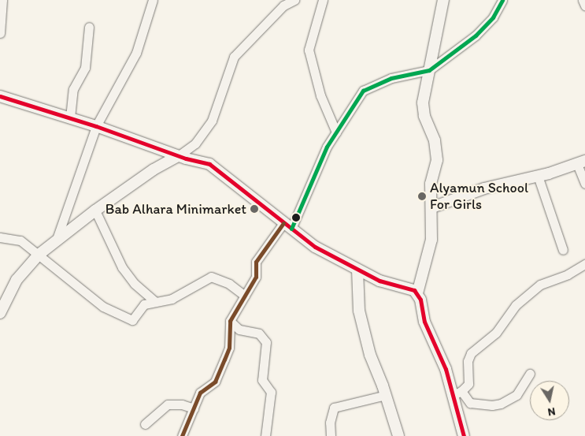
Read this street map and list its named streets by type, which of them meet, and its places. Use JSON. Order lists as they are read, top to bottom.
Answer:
{
  "places": ["Alyamun School For Girls", "Bab Alhara Minimarket"],
  "north": "bottom"
}
